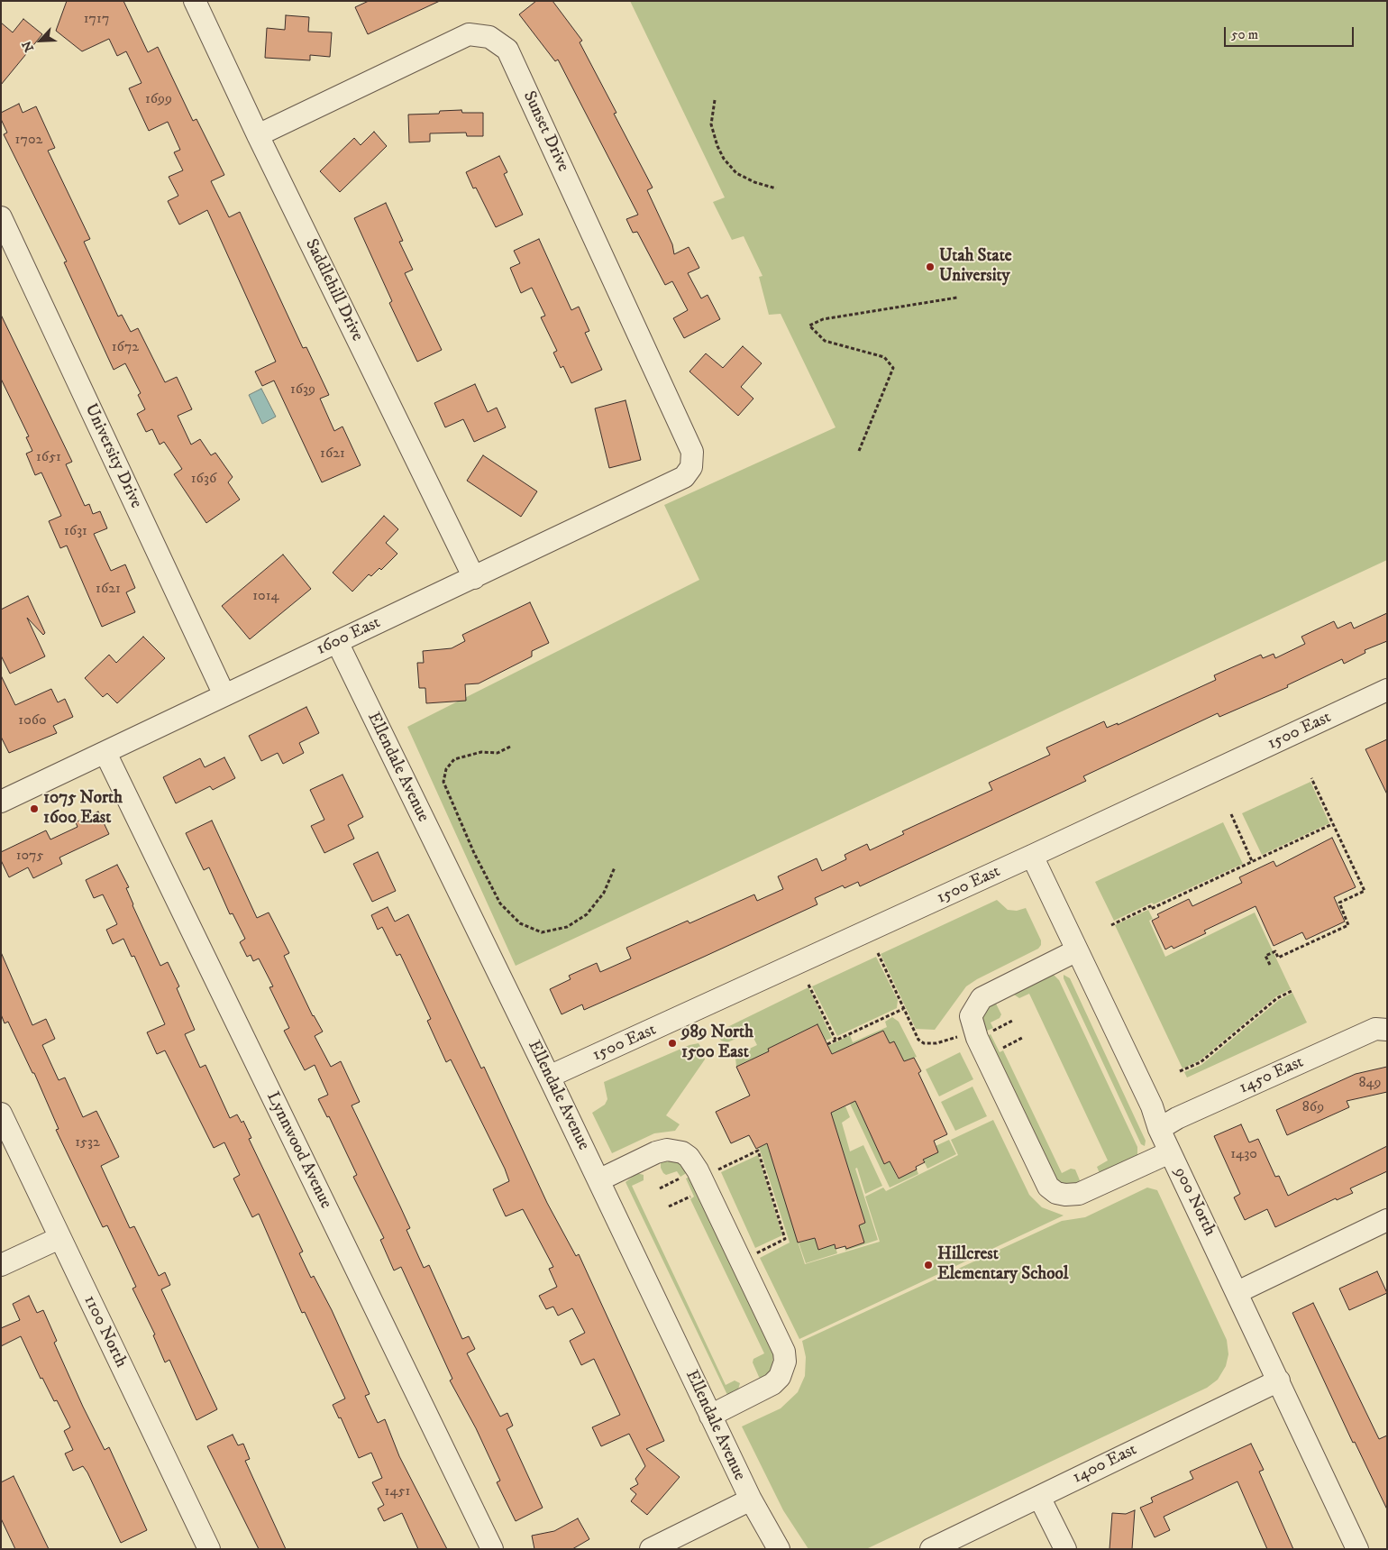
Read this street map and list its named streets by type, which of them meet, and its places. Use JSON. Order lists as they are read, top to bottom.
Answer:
{
  "streets": {
    "street": [
      "Sunset Drive",
      "Saddlehill Drive",
      "University Drive",
      "1600 East",
      "1500 East",
      "Ellendale Avenue",
      "1450 East",
      "Lynnwood Avenue",
      "900 North",
      "1100 North",
      "1400 East"
    ]
  },
  "crossings": [
    ["Sunset Drive", "Saddlehill Drive"],
    ["Sunset Drive", "1600 East"],
    ["Saddlehill Drive", "1600 East"],
    ["University Drive", "1600 East"],
    ["1600 East", "Ellendale Avenue"],
    ["1600 East", "Lynnwood Avenue"],
    ["1500 East", "Ellendale Avenue"],
    ["1500 East", "900 North"],
    ["1450 East", "900 North"],
    ["900 North", "1400 East"]
  ],
  "places": [
    "Utah State University",
    "1075 North 1600 East",
    "989 North 1500 East",
    "Hillcrest Elementary School"
  ],
  "house_numbers": [
    "1717",
    "1699",
    "1702",
    "1672",
    "1639",
    "1621",
    "1651",
    "1636",
    "1631",
    "1621",
    "1014",
    "1060",
    "1075",
    "849",
    "869",
    "1532",
    "1430",
    "1451"
  ],
  "scale_bar": "50 m",
  "north": "bottom left"
}
